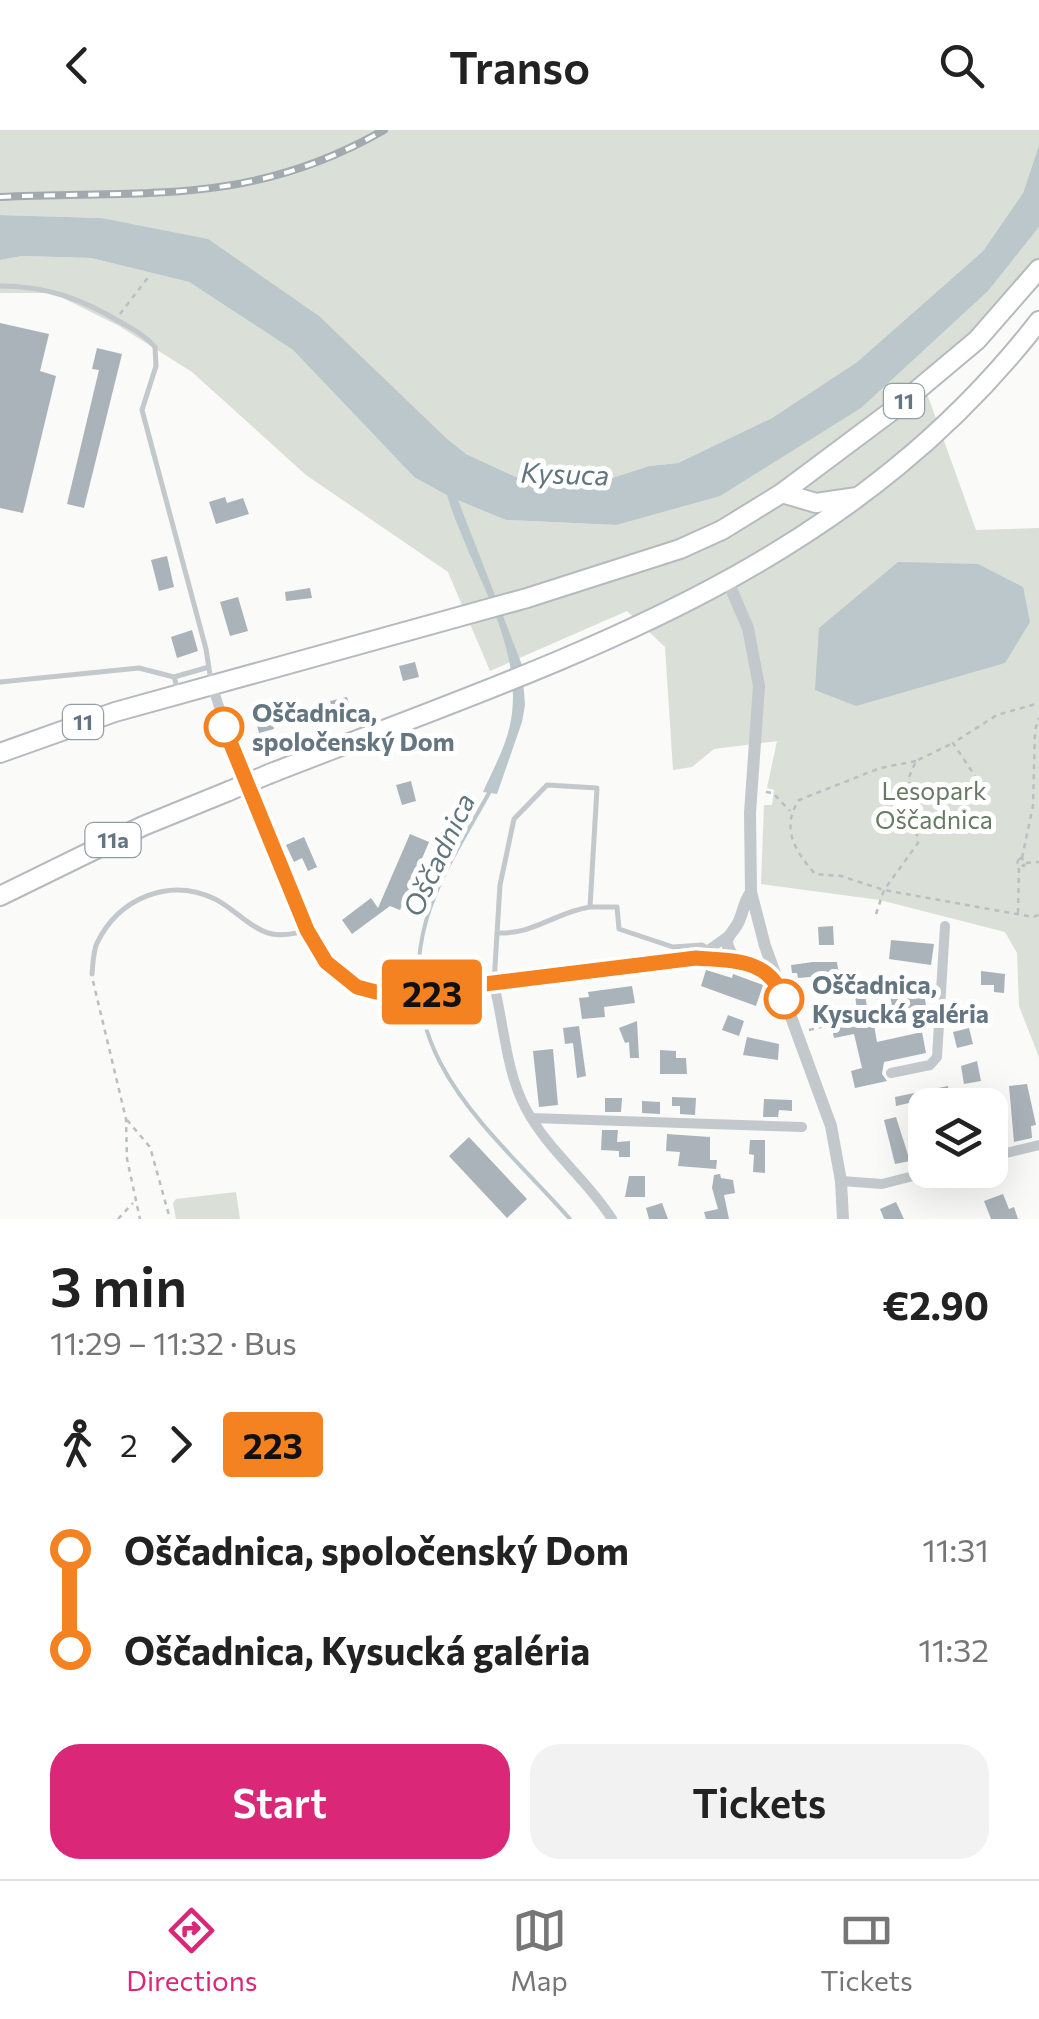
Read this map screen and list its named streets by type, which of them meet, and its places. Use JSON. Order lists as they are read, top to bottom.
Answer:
{
  "streets": {
    "main road": ["11", "11a"]
  },
  "water": ["Kysuca", "Oščadnica"],
  "parks": ["Lesopark Oščadnica"],
  "places": ["Oščadnica, spoločenský Dom", "Oščadnica, Kysucká galéria"],
  "lines": ["bus line 223"],
  "page": {
    "header": "Transo",
    "on_map": "223",
    "heading": ["3 min", "11:29 – 11:32 · Bus", "€2.90"],
    "legs": ["2", "223"],
    "list": [
      {
        "name": "Oščadnica, spoločenský Dom",
        "value": "11:31"
      },
      {
        "name": "Oščadnica, Kysucká galéria",
        "value": "11:32"
      }
    ],
    "buttons": ["Start", "Tickets"],
    "tabs": ["Directions", "Map", "Tickets"]
  }
}
